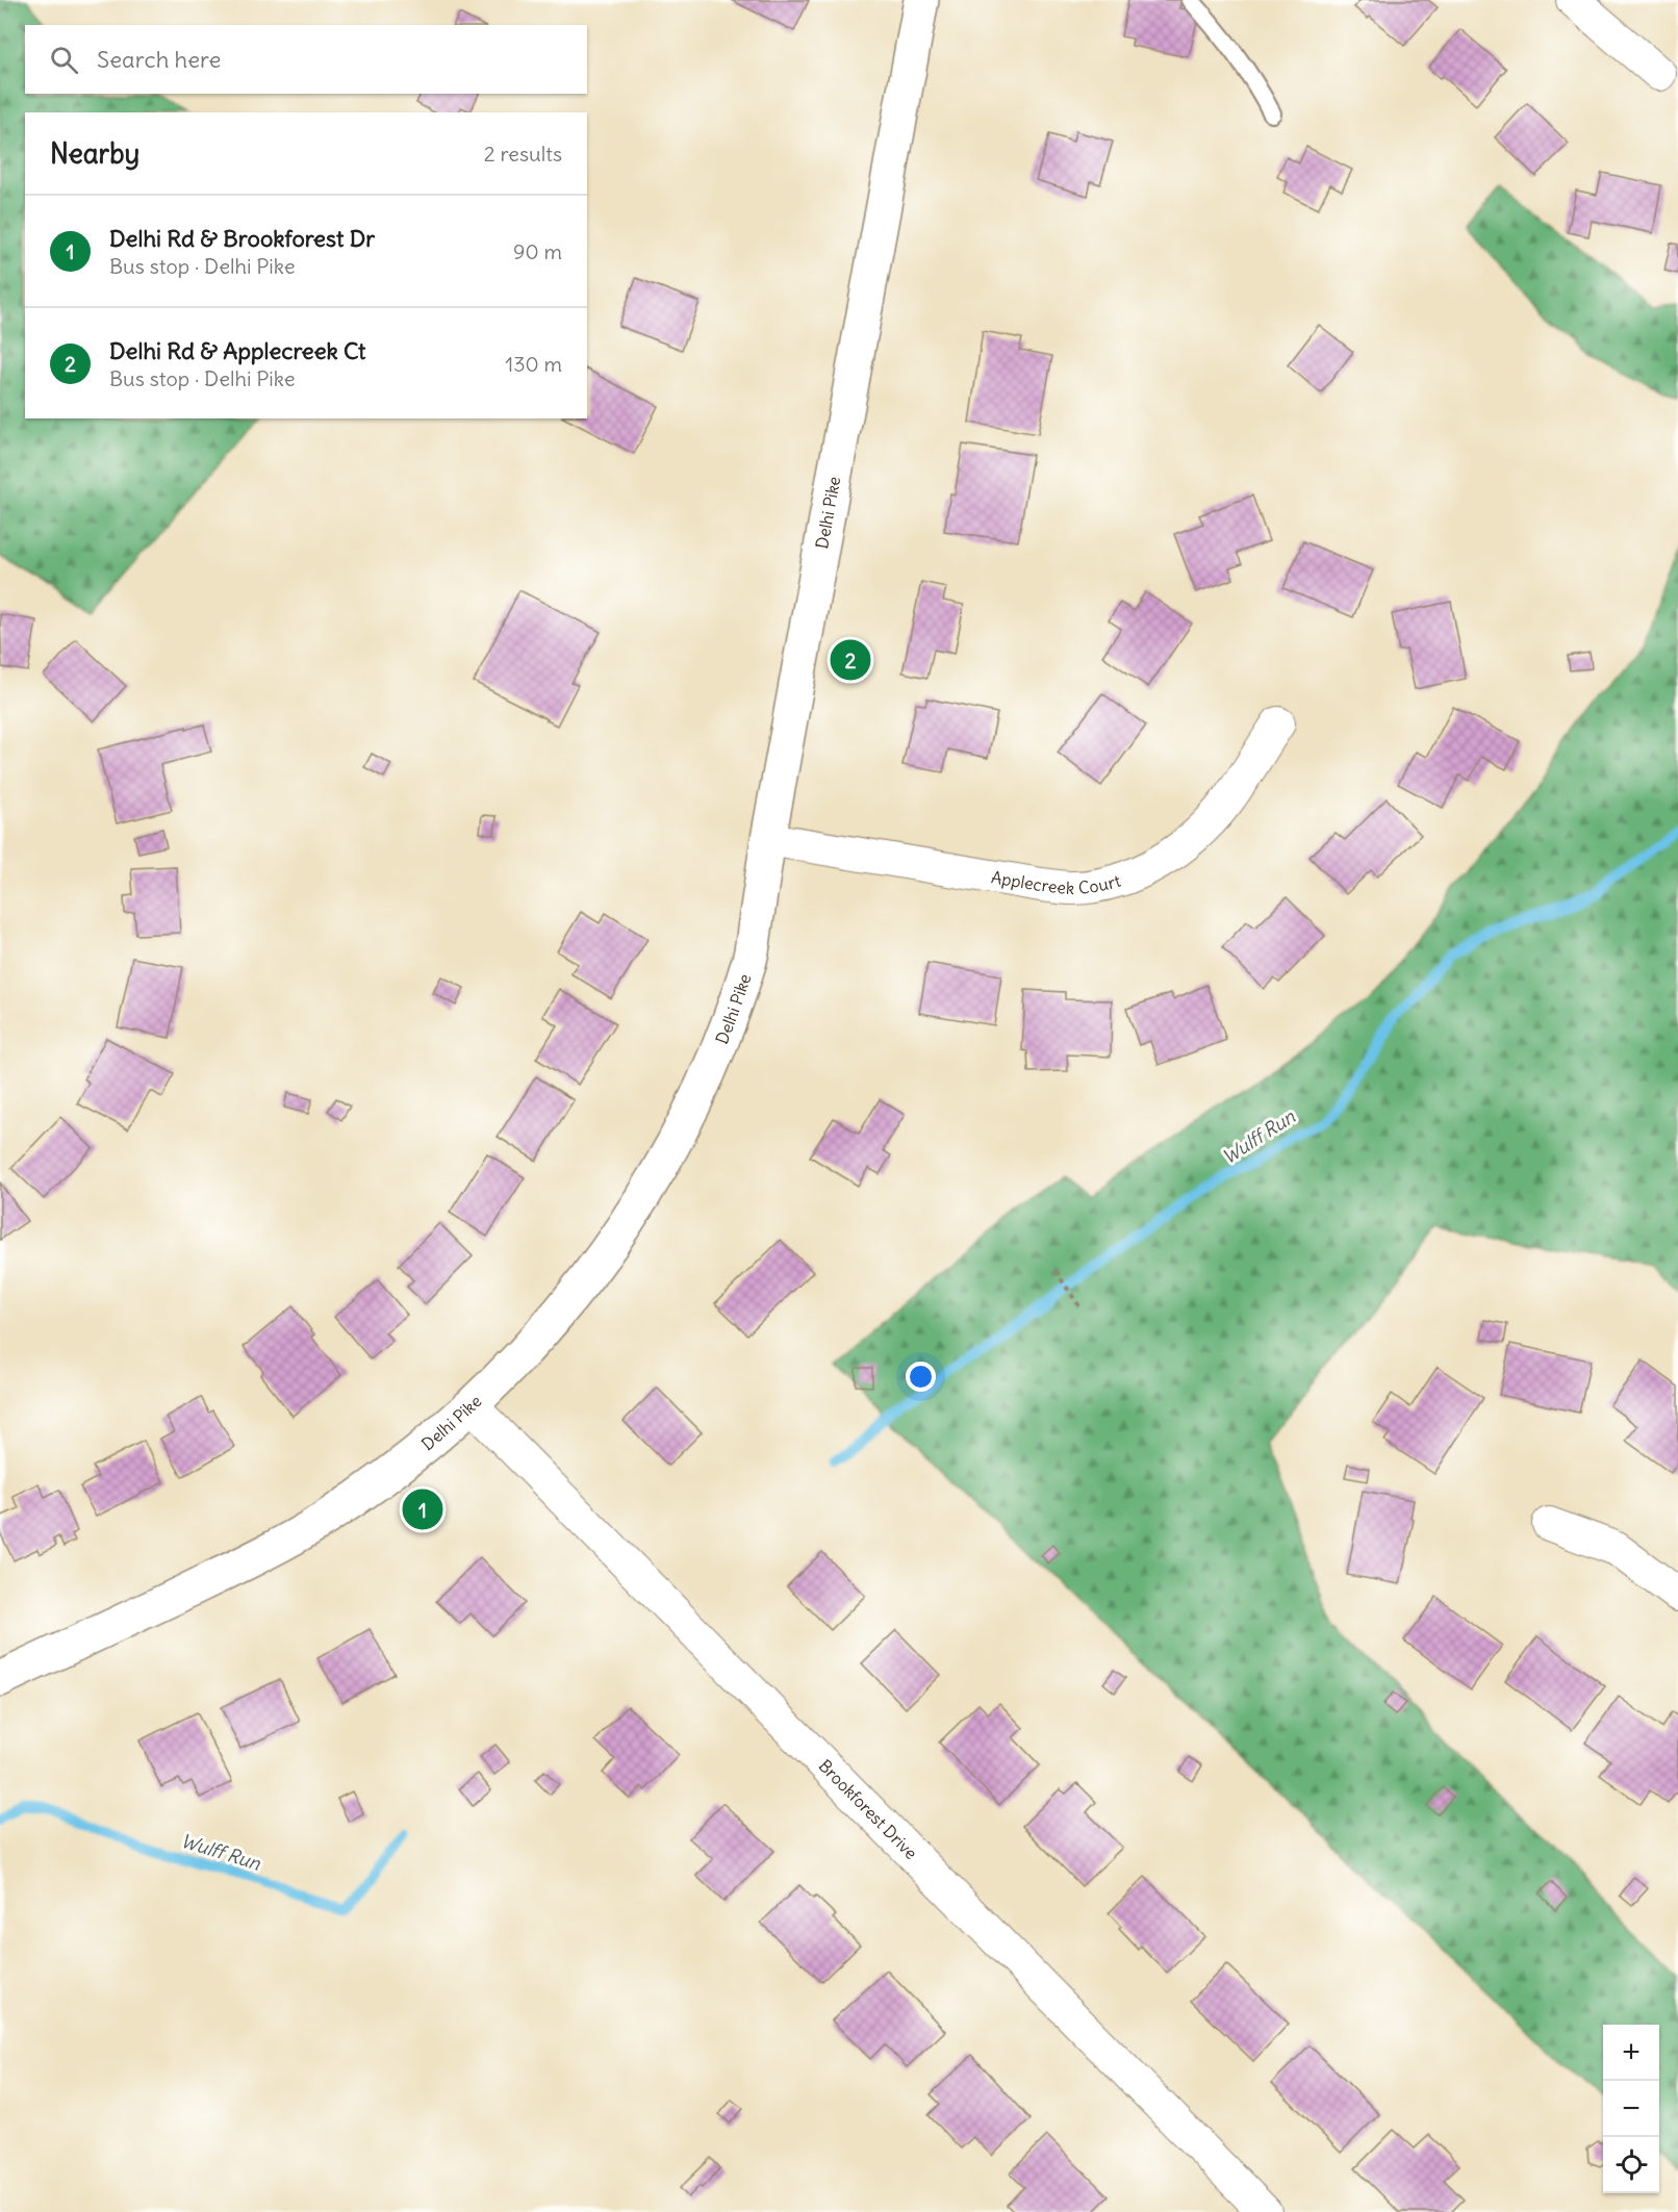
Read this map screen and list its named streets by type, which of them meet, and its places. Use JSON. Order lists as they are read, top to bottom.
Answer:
{
  "streets": {
    "street": ["Delhi Pike", "Applecreek Court", "Brookforest Drive"]
  },
  "crossings": [
    ["Delhi Pike", "Applecreek Court"],
    ["Delhi Pike", "Brookforest Drive"]
  ],
  "water": ["Wulff Run"],
  "page": {
    "search": "Search here",
    "heading": ["Nearby", "2 results"],
    "list": [
      {
        "mark": "1",
        "name": "Delhi Rd & Brookforest Dr",
        "note": "Bus stop · Delhi Pike",
        "value": "90 m"
      },
      {
        "mark": "2",
        "name": "Delhi Rd & Applecreek Ct",
        "note": "Bus stop · Delhi Pike",
        "value": "130 m"
      }
    ],
    "pins": ["2", "1"],
    "map_buttons": ["+", "−"]
  }
}
